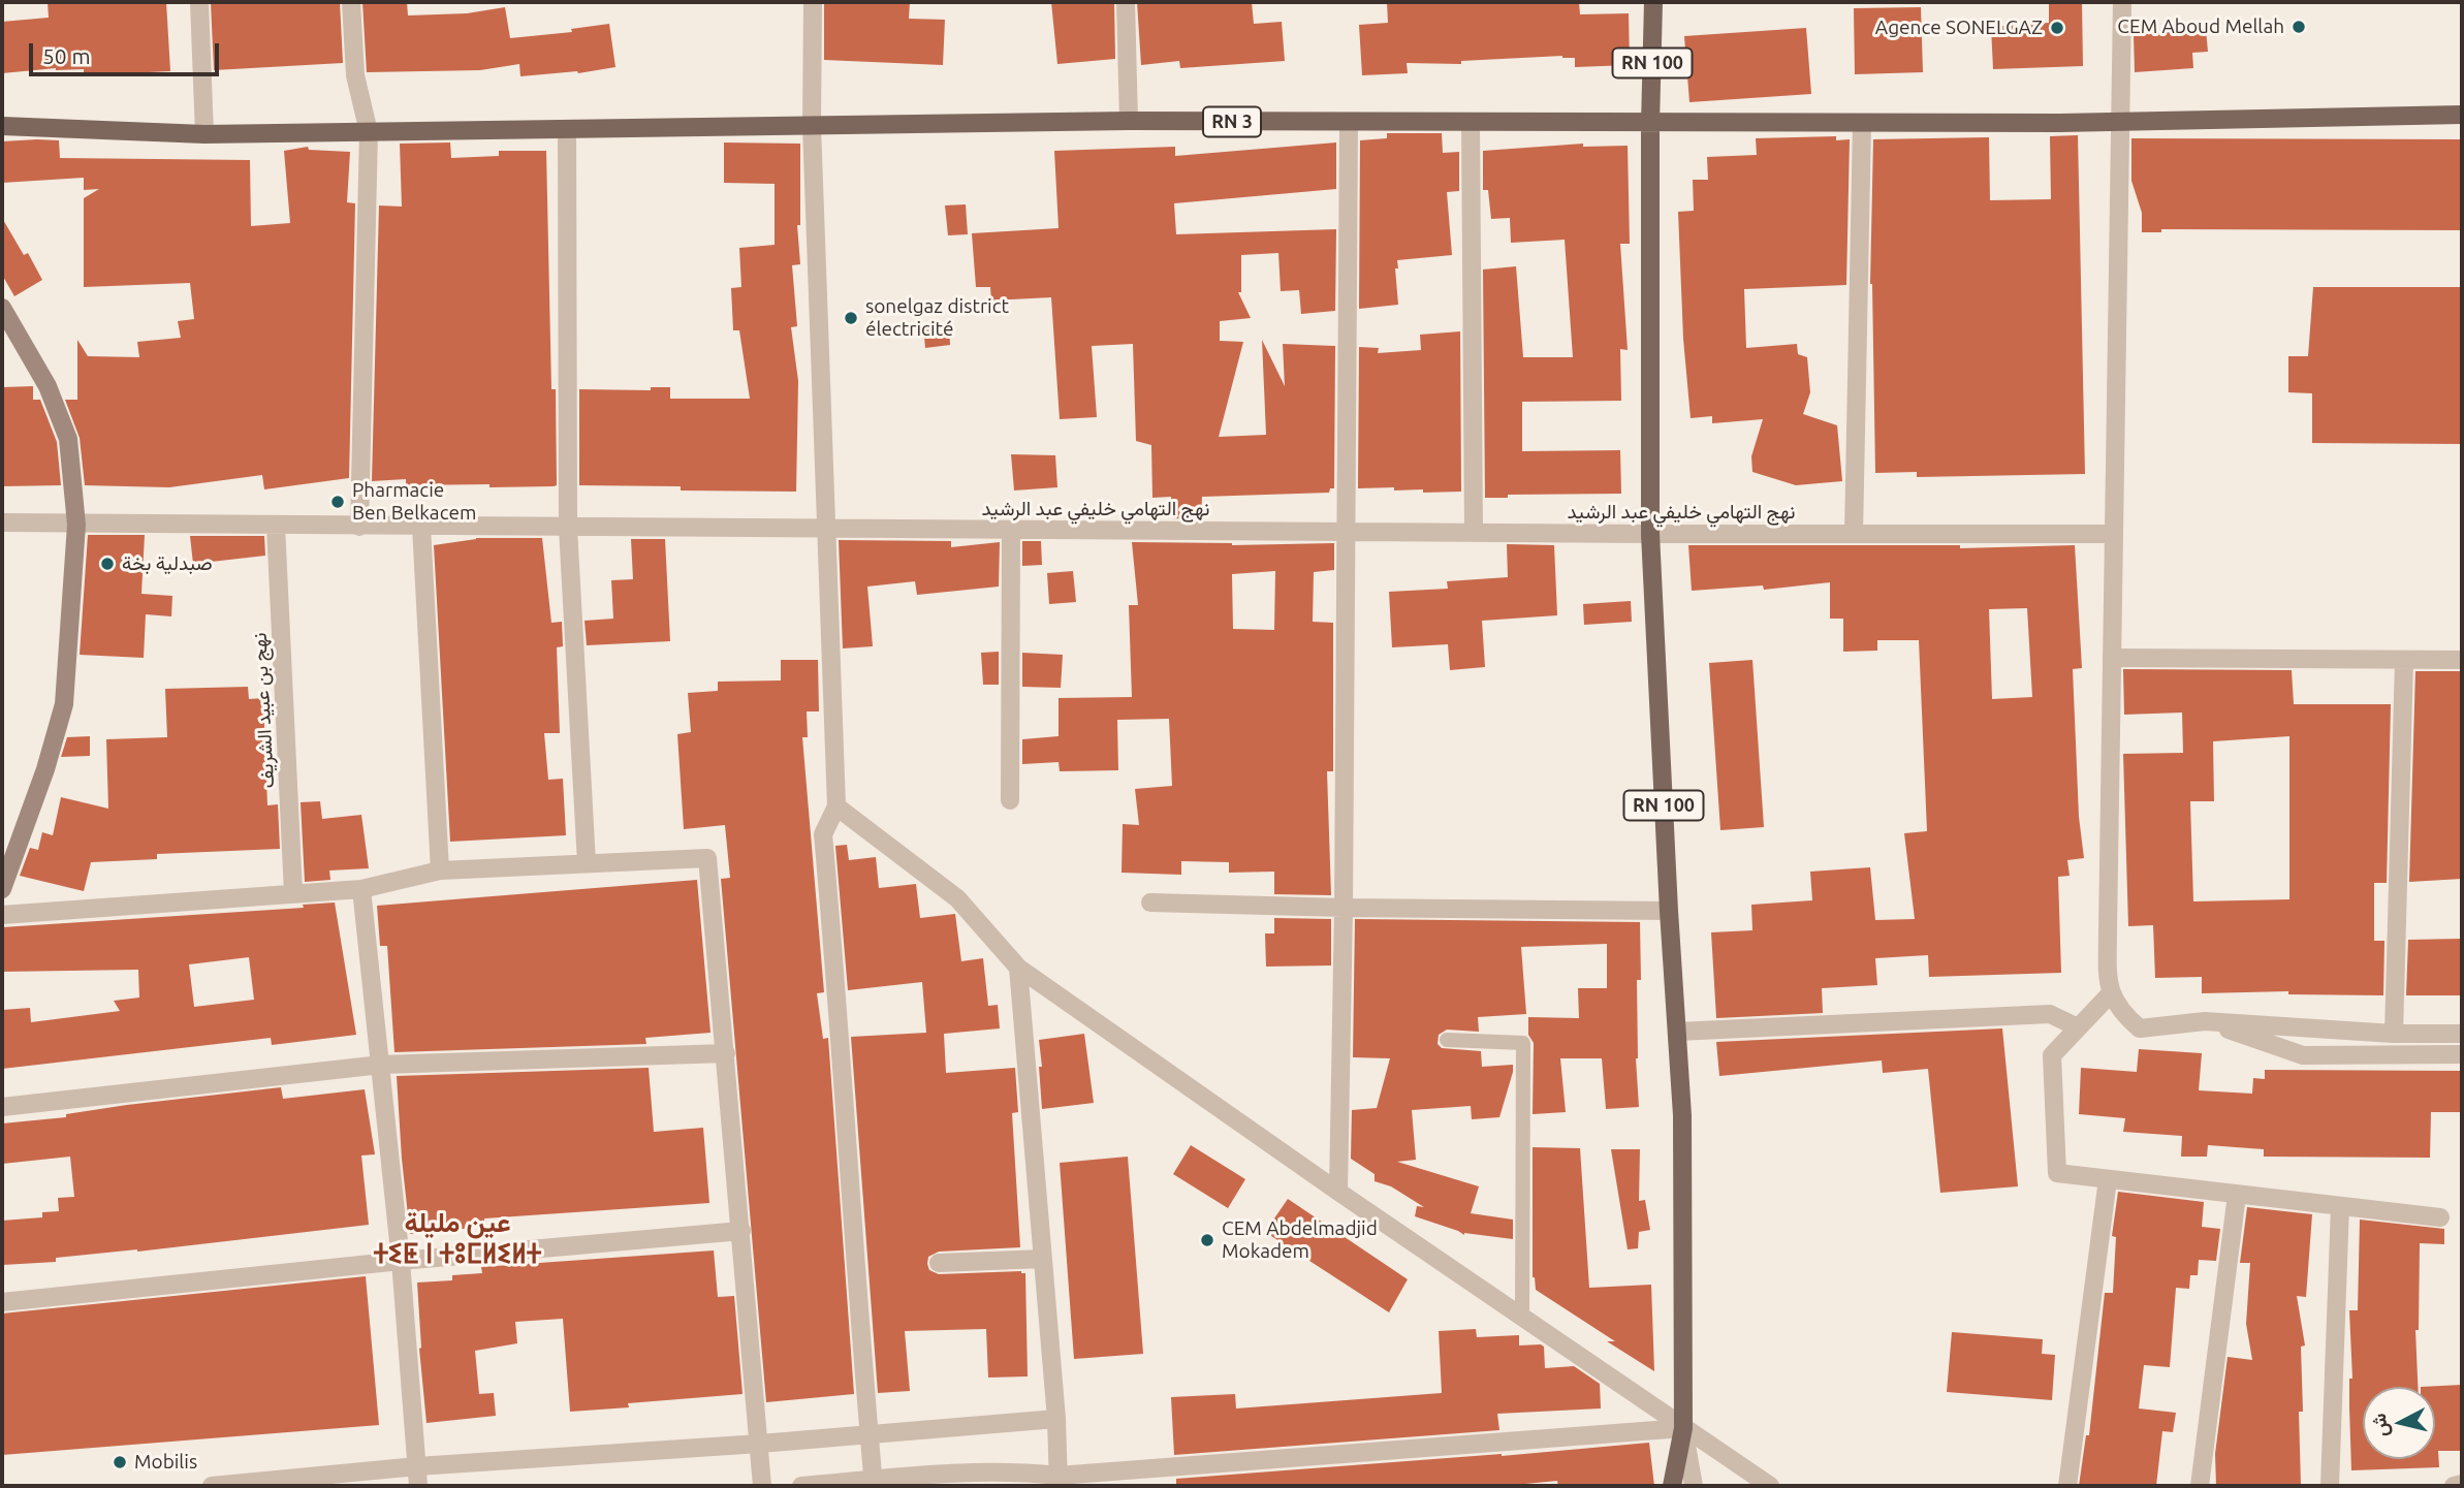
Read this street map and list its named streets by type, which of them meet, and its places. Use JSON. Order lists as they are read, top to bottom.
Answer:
{
  "streets": {
    "main road": ["RN 100", "RN 3"],
    "street": ["نهج التهامي خليفي عبد الرشيد", "نهج بن عبيد الشريف"]
  },
  "crossings": [
    ["RN 100", "RN 3"],
    ["RN 100", "نهج التهامي خليفي عبد الرشيد"],
    ["نهج التهامي خليفي عبد الرشيد", "نهج بن عبيد الشريف"]
  ],
  "districts": ["عين مليلة ⵜⵉⵟ ⵏ ⵜⵓⵎⵍⵉⵍⵜ"],
  "places": [
    "CEM Aboud Mellah",
    "Agence SONELGAZ",
    "sonelgaz district électricité",
    "Pharmacie Ben Belkacem",
    "صبدلية بخة",
    "CEM Abdelmadjid Mokadem",
    "Mobilis"
  ],
  "scale_bar": "50 m",
  "north": "left"
}
